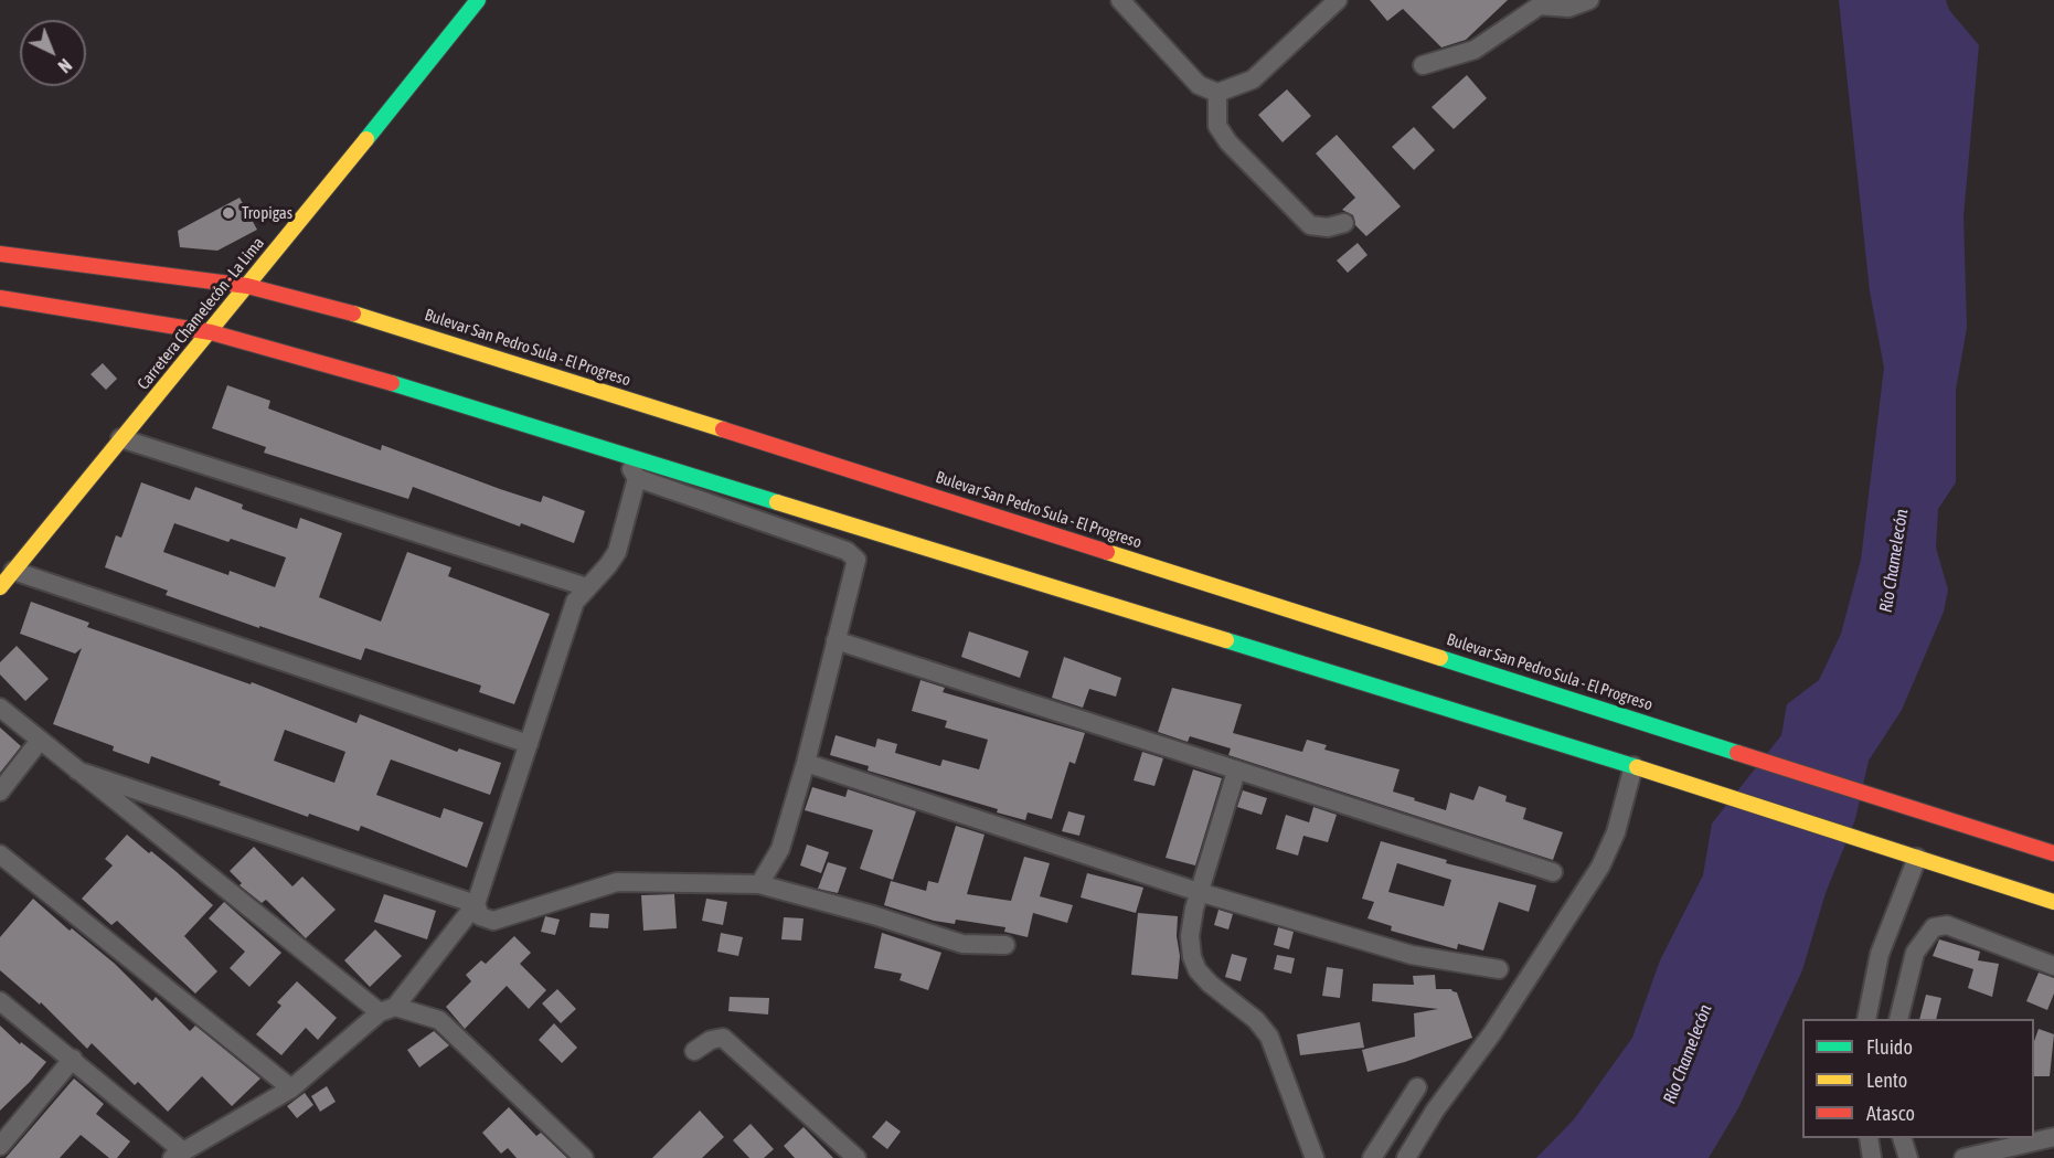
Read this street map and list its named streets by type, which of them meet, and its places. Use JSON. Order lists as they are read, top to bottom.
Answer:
{
  "streets": {
    "main road": ["Carretera Chamelecón - La Lima", "Bulevar San Pedro Sula - El Progreso"]
  },
  "crossings": [
    ["Carretera Chamelecón - La Lima", "Bulevar San Pedro Sula - El Progreso"]
  ],
  "water": ["Río Chamelecón"],
  "places": ["Tropigas"],
  "legend": ["Fluido", "Lento", "Atasco"],
  "north": "bottom right"
}
